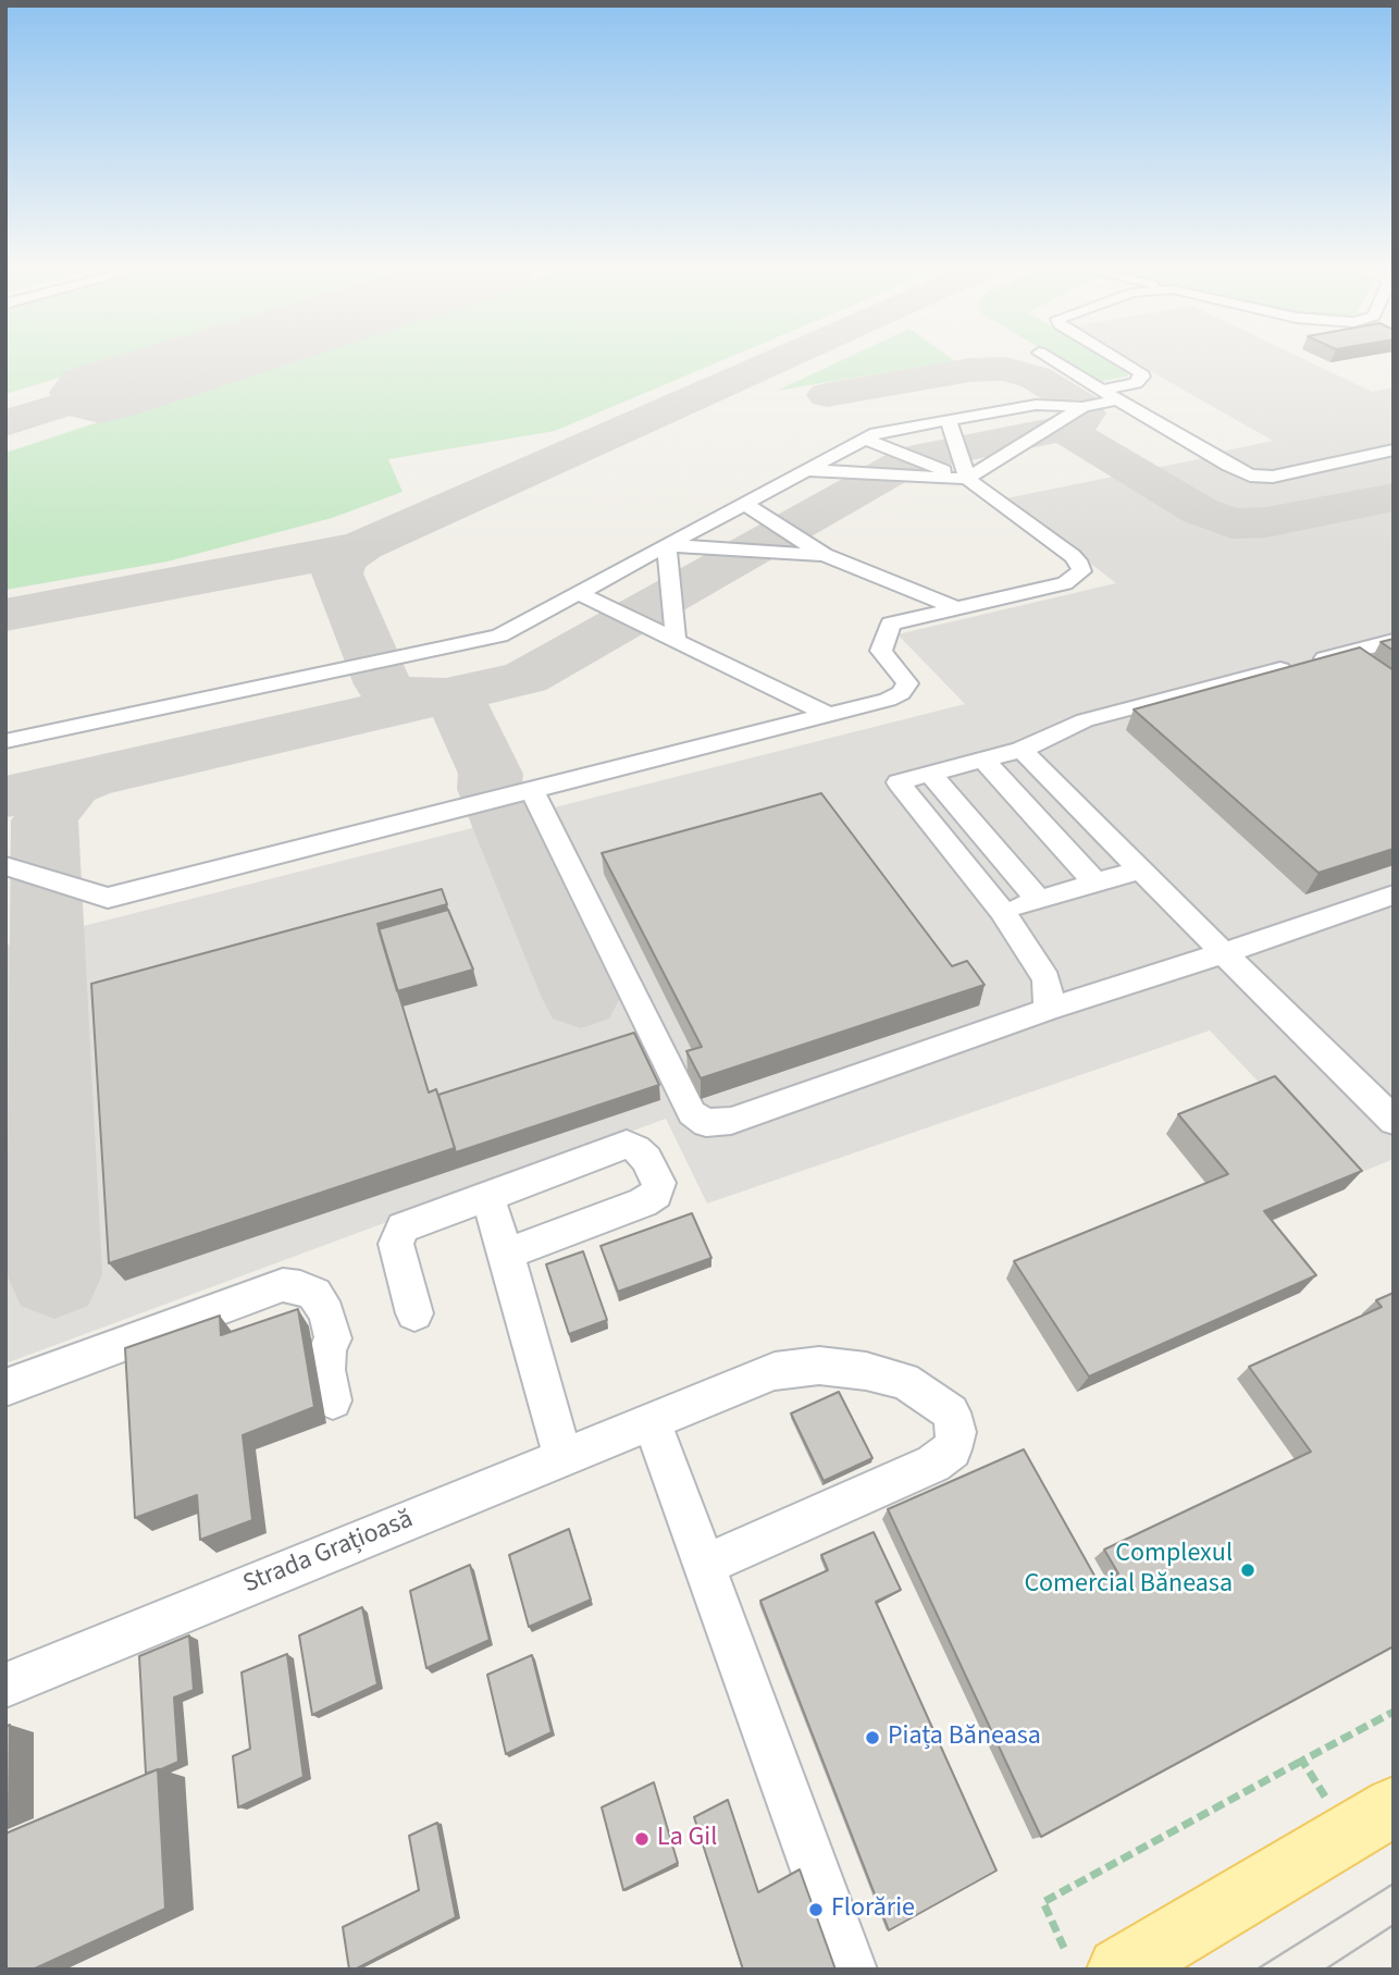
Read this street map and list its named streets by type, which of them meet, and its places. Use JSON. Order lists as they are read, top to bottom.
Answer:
{
  "streets": {
    "street": ["Strada Grațioasă"]
  },
  "places": [
    "Complexul Comercial Băneasa",
    "Piața Băneasa",
    "La Gil",
    "Florărie"
  ]
}
